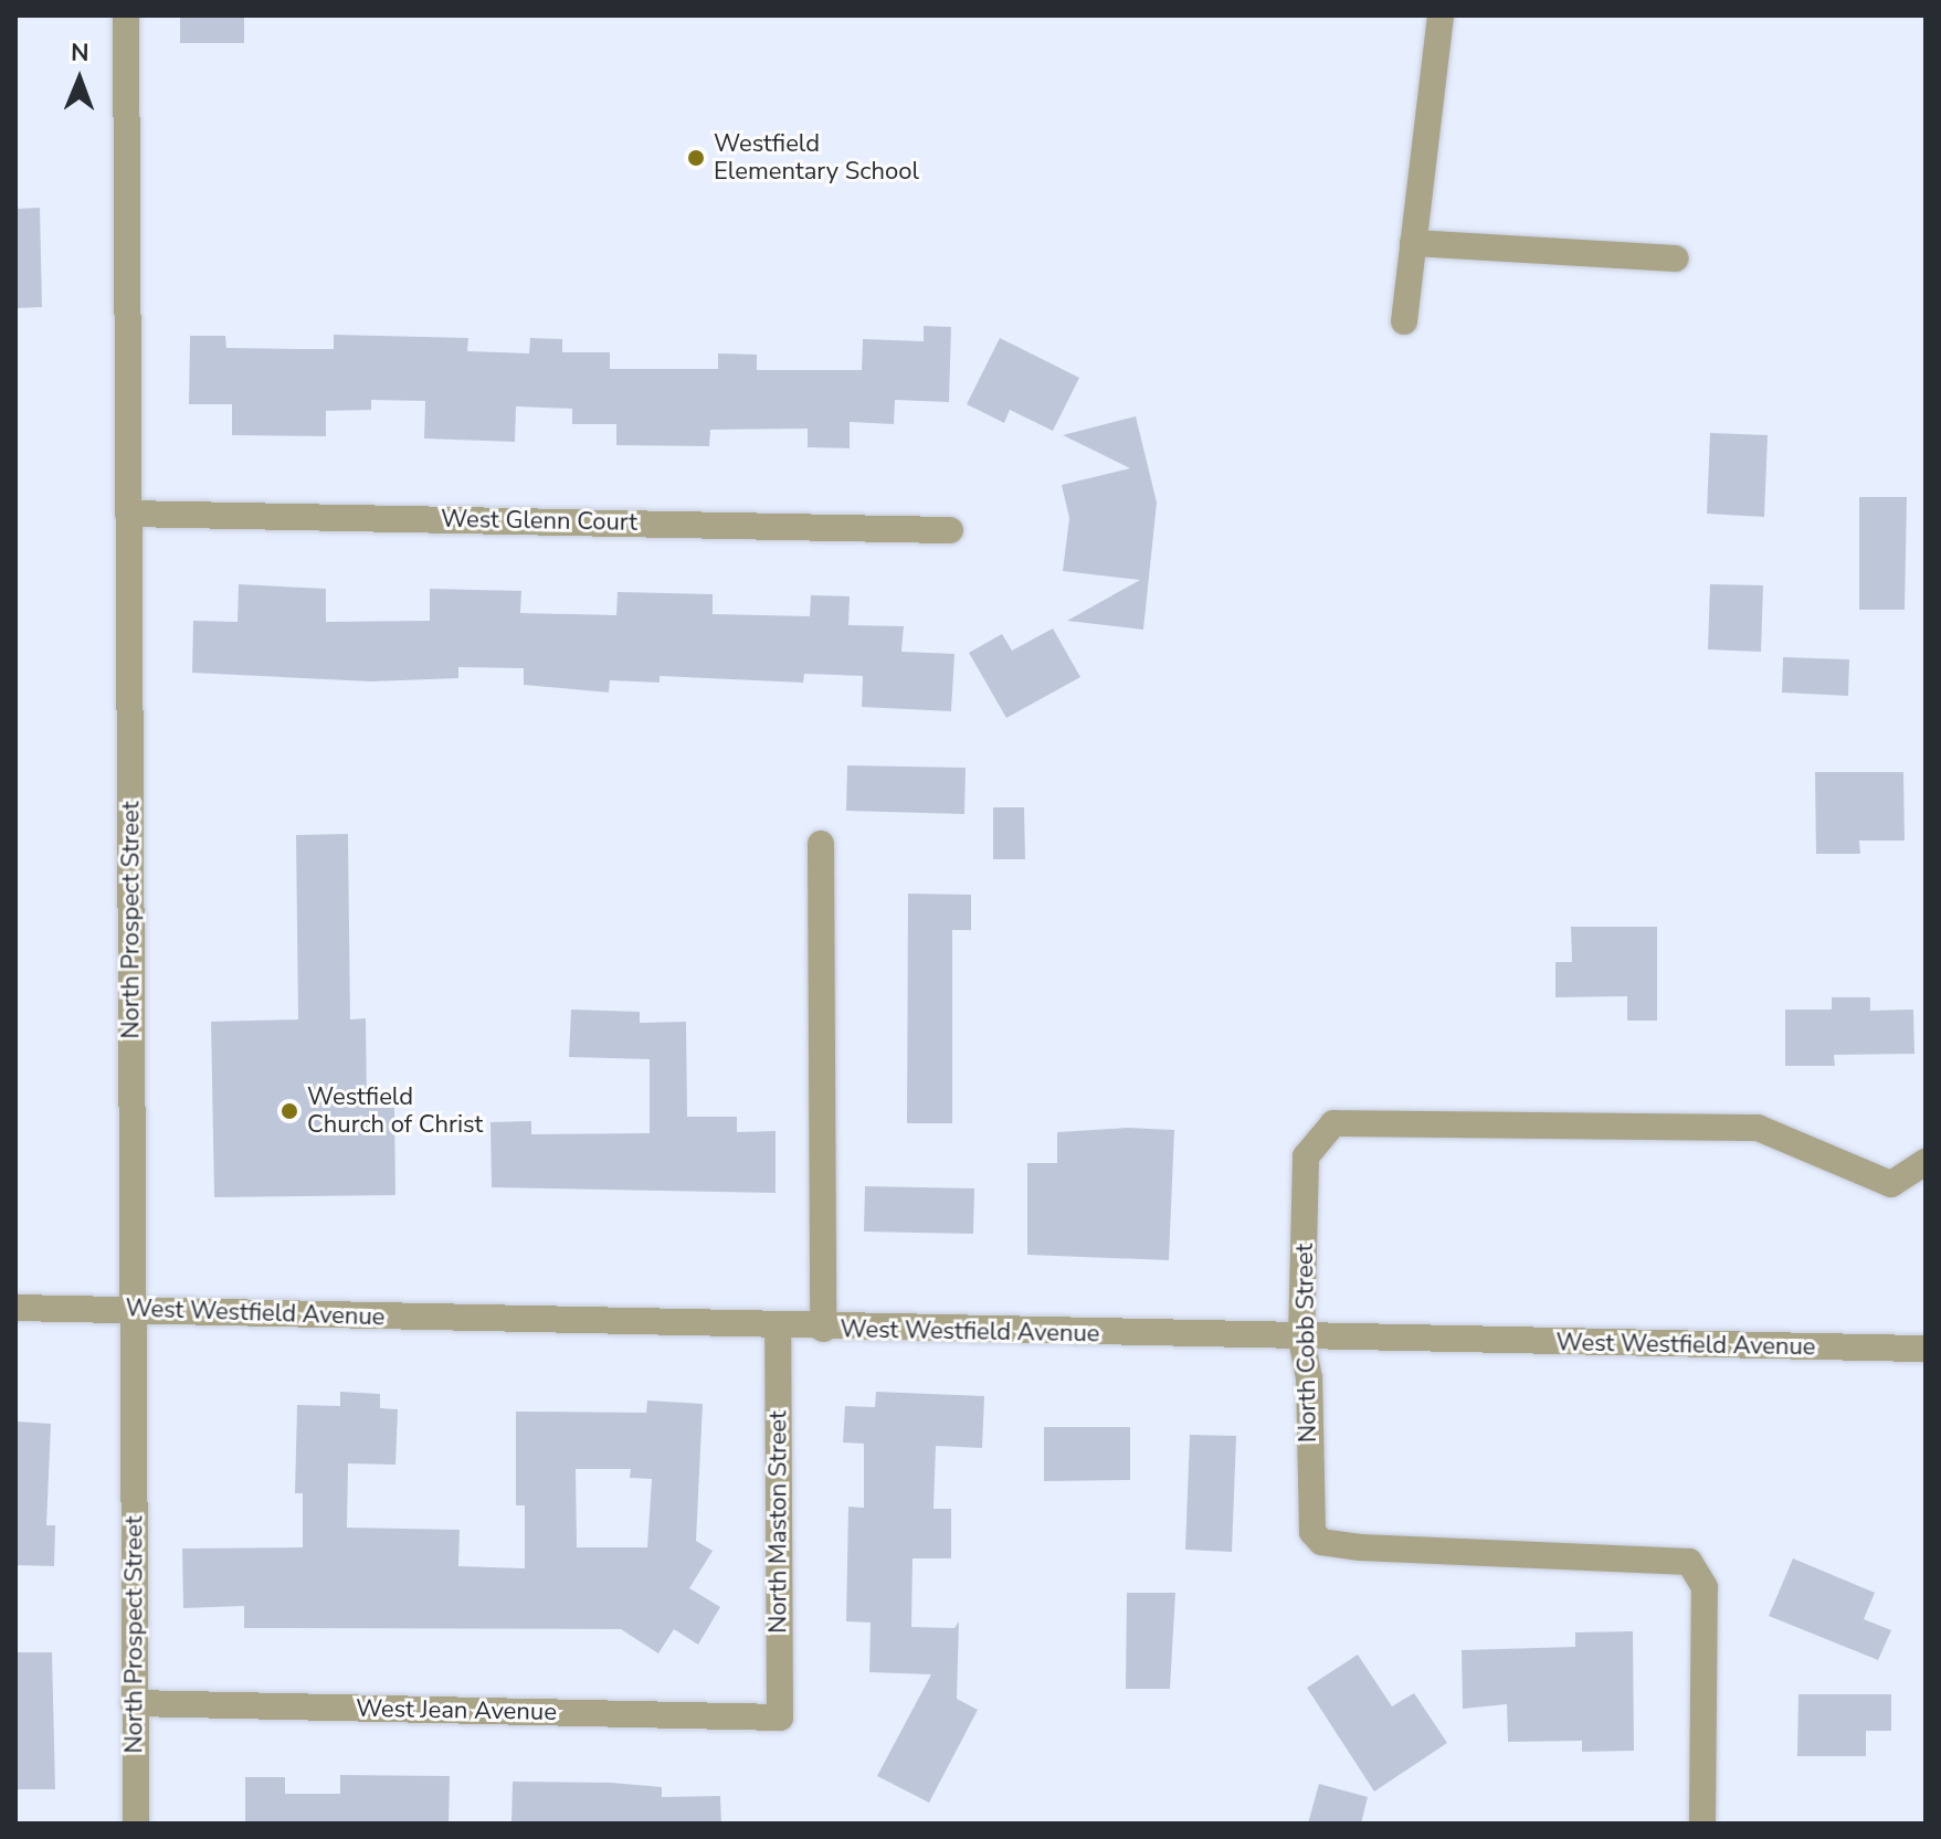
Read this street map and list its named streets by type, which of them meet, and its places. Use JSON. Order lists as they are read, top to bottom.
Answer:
{
  "streets": {
    "street": [
      "West Glenn Court",
      "North Prospect Street",
      "West Westfield Avenue",
      "North Cobb Street",
      "North Maston Street",
      "West Jean Avenue"
    ]
  },
  "crossings": [
    ["West Glenn Court", "North Prospect Street"],
    ["North Prospect Street", "West Westfield Avenue"],
    ["North Prospect Street", "West Jean Avenue"],
    ["West Westfield Avenue", "North Cobb Street"],
    ["West Westfield Avenue", "North Maston Street"],
    ["North Maston Street", "West Jean Avenue"]
  ],
  "places": ["Westfield Elementary School", "Westfield Church of Christ"],
  "north": "top"
}
